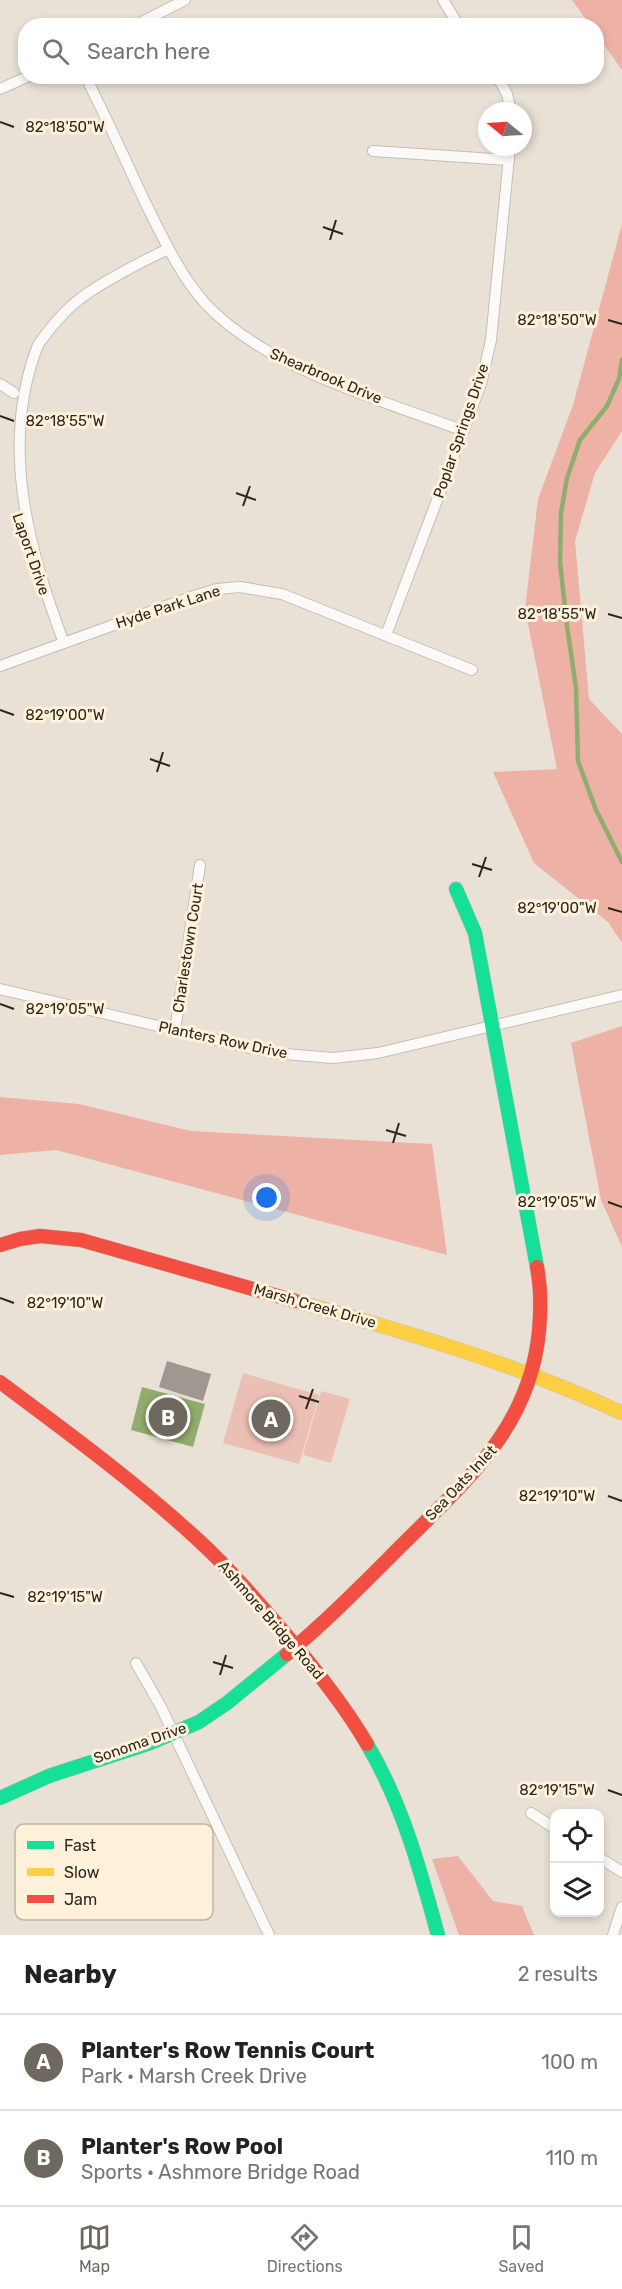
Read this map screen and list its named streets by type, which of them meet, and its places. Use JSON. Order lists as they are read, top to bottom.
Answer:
{
  "streets": {
    "street": [
      "Shearbrook Drive",
      "Poplar Springs Drive",
      "Laport Drive",
      "Hyde Park Lane",
      "Charlestown Court",
      "Planters Row Drive",
      "Marsh Creek Drive",
      "Sea Oats Inlet",
      "Ashmore Bridge Road",
      "Sonoma Drive"
    ]
  },
  "crossings": [
    ["Shearbrook Drive", "Poplar Springs Drive"],
    ["Poplar Springs Drive", "Hyde Park Lane"],
    ["Laport Drive", "Hyde Park Lane"],
    ["Charlestown Court", "Planters Row Drive"],
    ["Planters Row Drive", "Sea Oats Inlet"],
    ["Marsh Creek Drive", "Sea Oats Inlet"],
    ["Sea Oats Inlet", "Ashmore Bridge Road"],
    ["Sea Oats Inlet", "Sonoma Drive"],
    ["Ashmore Bridge Road", "Sonoma Drive"]
  ],
  "legend": ["Fast", "Slow", "Jam"],
  "north": "left",
  "page": {
    "search": "Search here",
    "pins": ["B", "A"],
    "heading": ["Nearby", "2 results"],
    "list": [
      {
        "mark": "A",
        "name": "Planter's Row Tennis Court",
        "note": "Park · Marsh Creek Drive",
        "value": "100 m"
      },
      {
        "mark": "B",
        "name": "Planter's Row Pool",
        "note": "Sports · Ashmore Bridge Road",
        "value": "110 m"
      }
    ],
    "nav": ["Map", "Directions", "Saved"]
  },
  "coordinates": [
    "82°18'50\"W",
    "82°18'55\"W",
    "82°19'00\"W",
    "82°19'05\"W",
    "82°19'10\"W",
    "82°19'15\"W"
  ]
}
